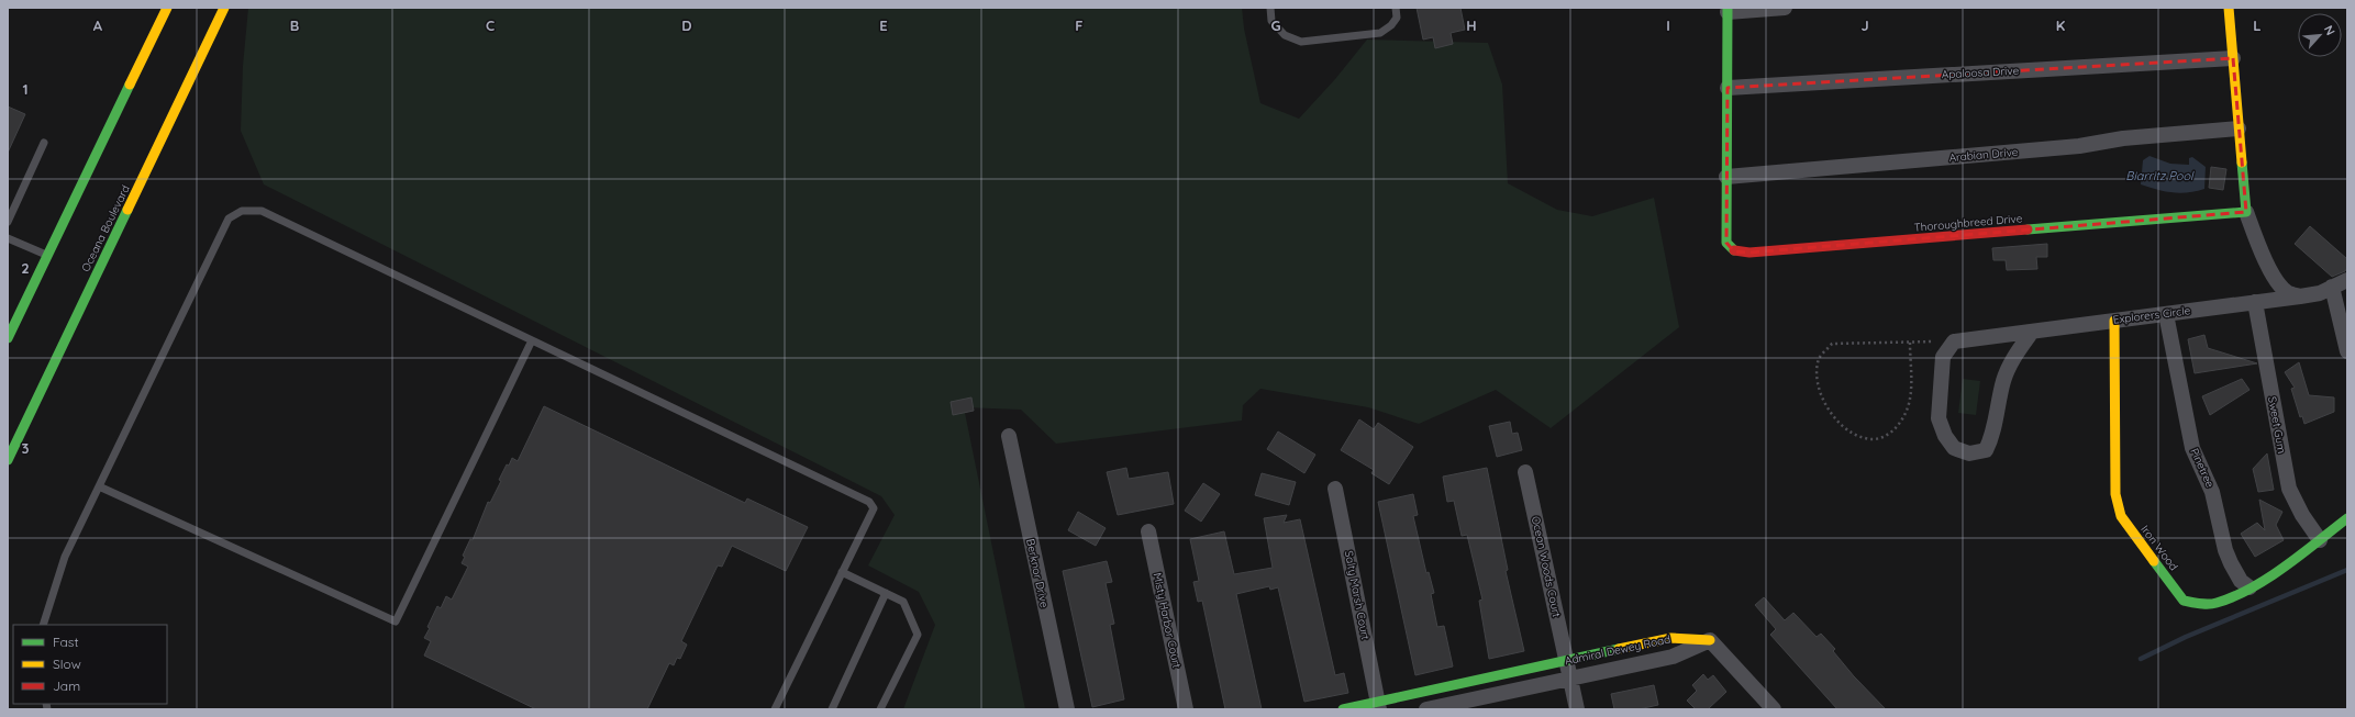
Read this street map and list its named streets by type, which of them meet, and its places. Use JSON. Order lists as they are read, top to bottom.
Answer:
{
  "streets": {
    "street": [
      "Apaloosa Drive",
      "Arabian Drive",
      "Thoroughbreed Drive",
      "Oceana Boulevard",
      "Explorers Circle",
      "Sweet Gum",
      "Pinetree",
      "Iron Wood",
      "Ocean Woods Court",
      "Berknor Drive",
      "Salty Marsh Court",
      "Misty Harbor Court",
      "Admiral Dewey Road"
    ]
  },
  "crossings": [
    ["Apaloosa Drive", "Thoroughbreed Drive"],
    ["Arabian Drive", "Thoroughbreed Drive"],
    ["Explorers Circle", "Sweet Gum"],
    ["Explorers Circle", "Pinetree"],
    ["Explorers Circle", "Iron Wood"],
    ["Sweet Gum", "Iron Wood"],
    ["Pinetree", "Iron Wood"],
    ["Ocean Woods Court", "Admiral Dewey Road"],
    ["Salty Marsh Court", "Admiral Dewey Road"]
  ],
  "water": ["Biarritz Pool"],
  "legend": ["Fast", "Slow", "Jam"],
  "north": "top right",
  "grid": {
    "columns": [
      "A",
      "B",
      "C",
      "D",
      "E",
      "F",
      "G",
      "H",
      "I",
      "J",
      "K",
      "L"
    ],
    "rows": ["1", "2", "3"]
  }
}
